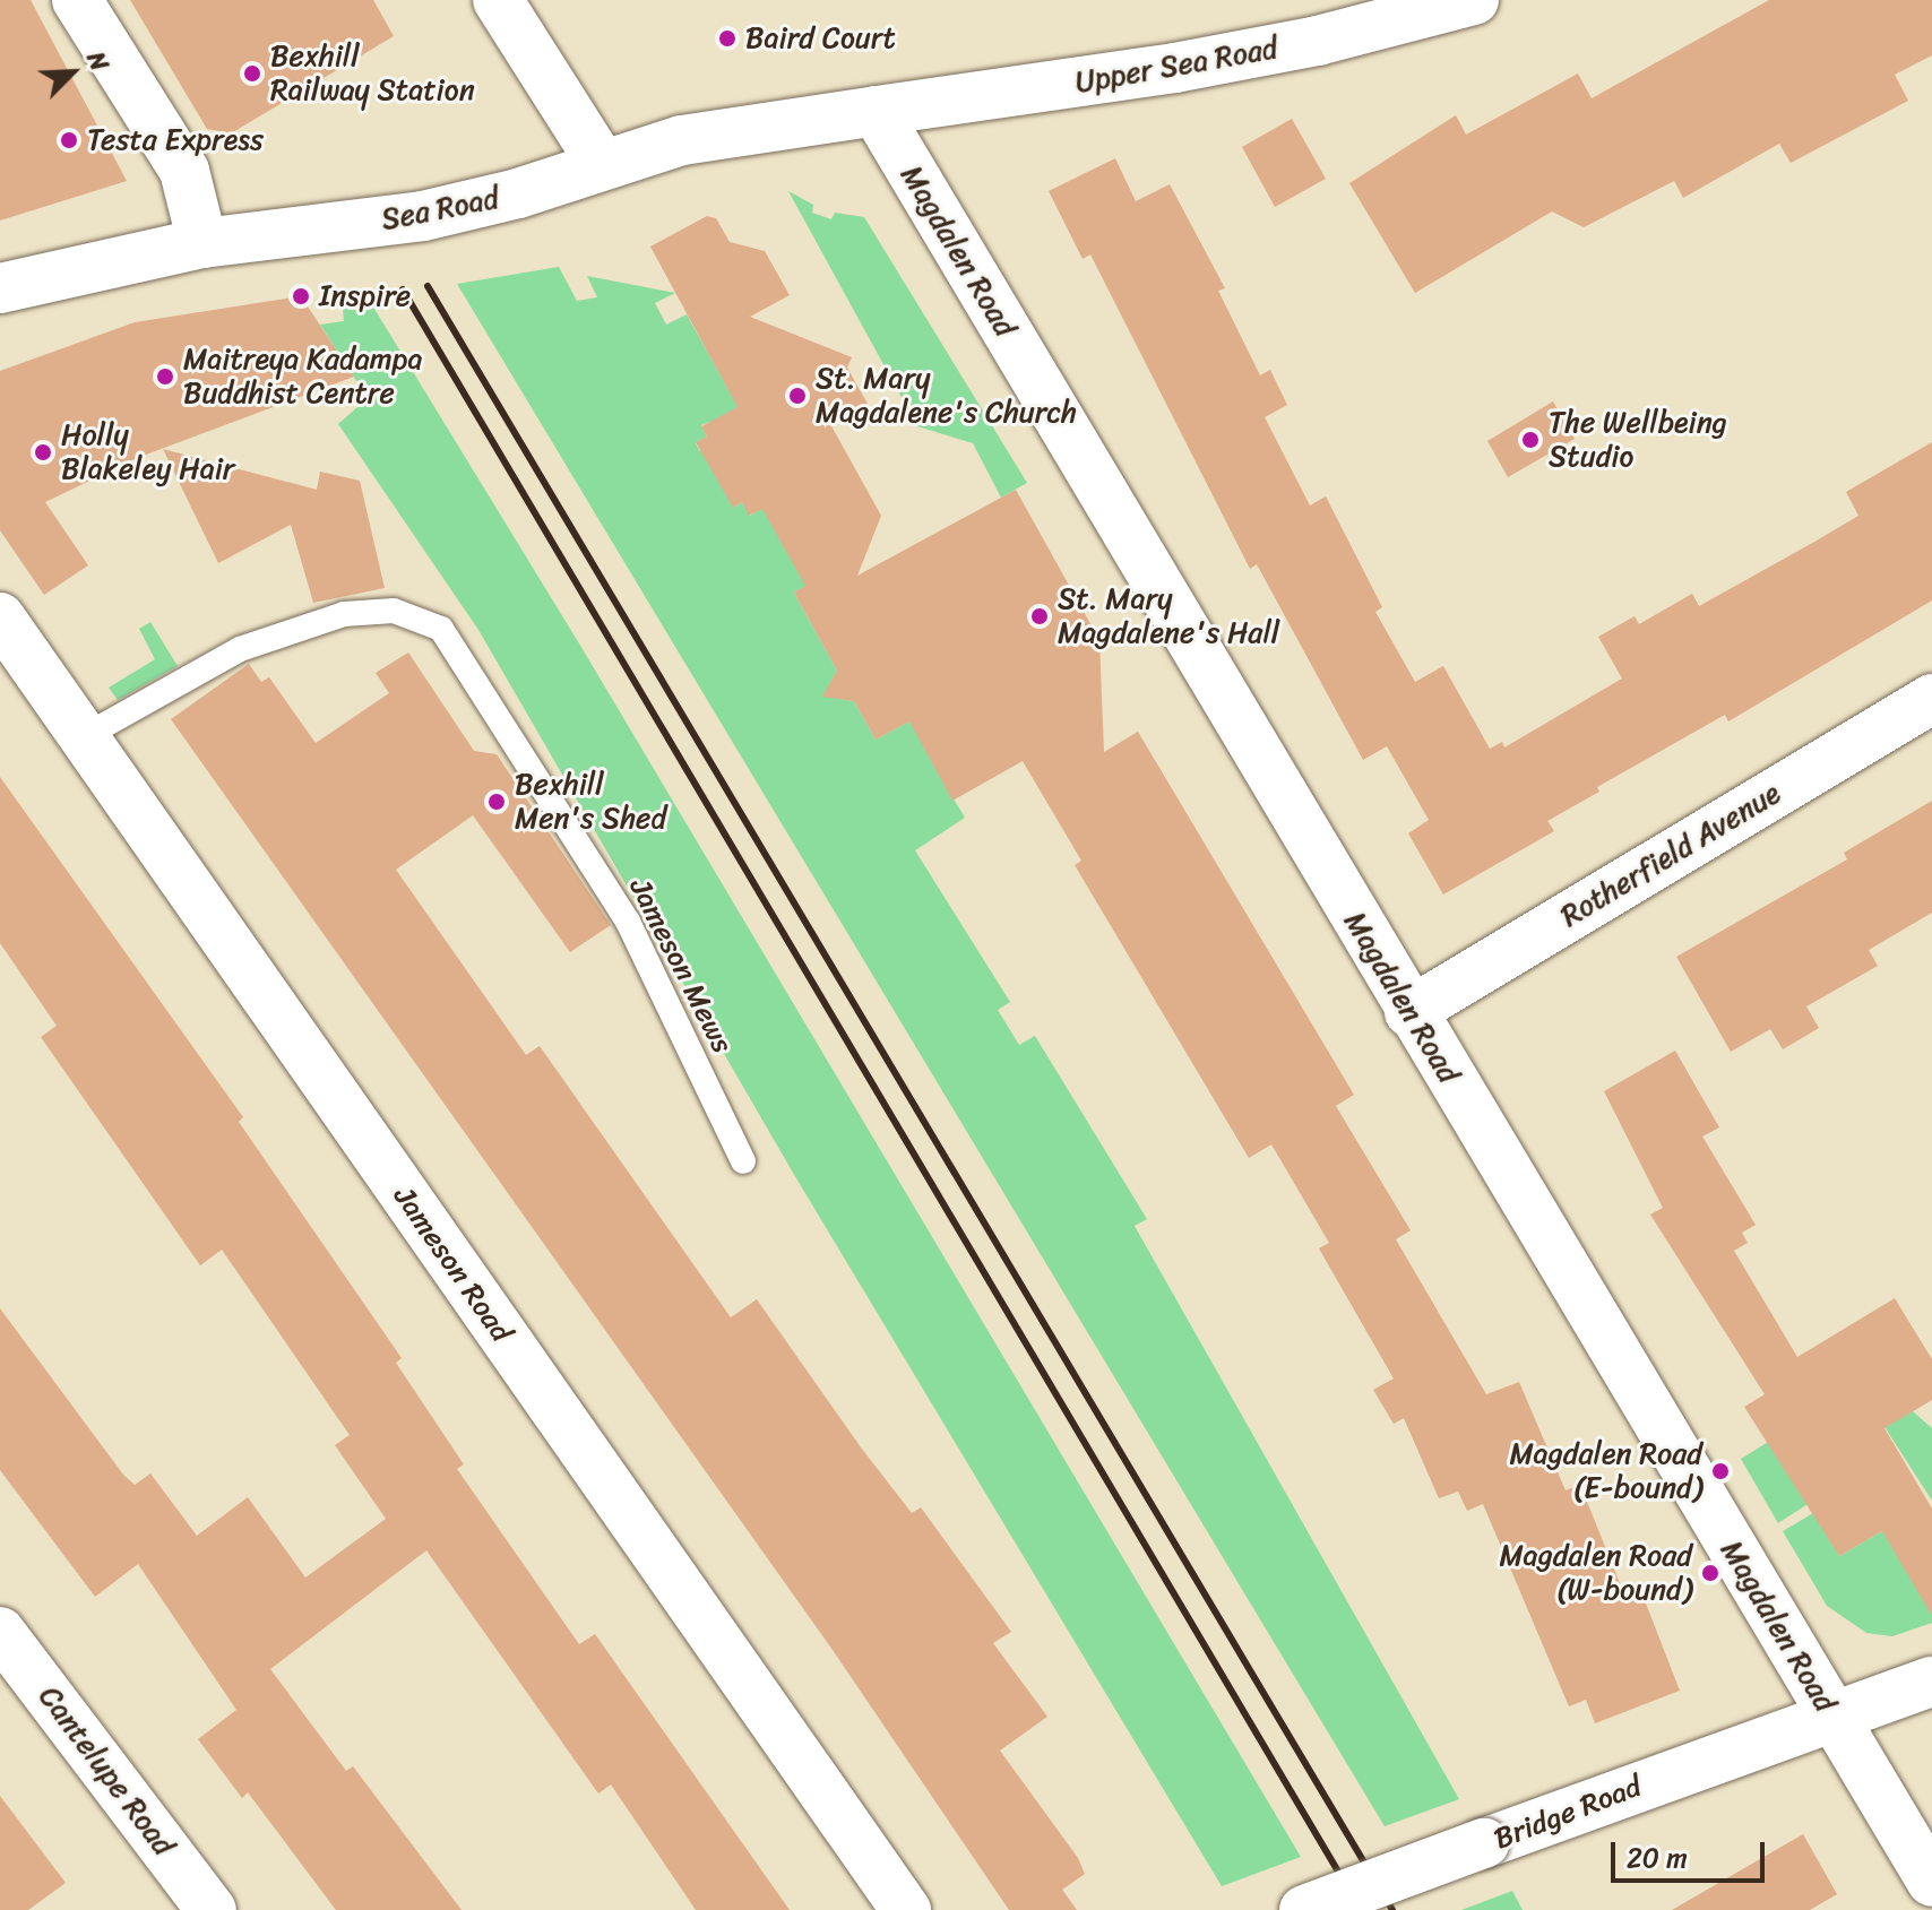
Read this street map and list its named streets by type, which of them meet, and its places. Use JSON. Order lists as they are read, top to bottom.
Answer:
{
  "streets": {
    "street": [
      "Upper Sea Road",
      "Sea Road",
      "Magdalen Road",
      "Rotherfield Avenue",
      "Jameson Road",
      "Cantelupe Road",
      "Bridge Road"
    ],
    "lane": ["Jameson Mews"]
  },
  "crossings": [
    ["Upper Sea Road", "Sea Road"],
    ["Upper Sea Road", "Magdalen Road"],
    ["Sea Road", "Magdalen Road"],
    ["Magdalen Road", "Rotherfield Avenue"],
    ["Magdalen Road", "Bridge Road"],
    ["Jameson Mews", "Jameson Road"]
  ],
  "places": [
    "Baird Court",
    "Bexhill Railway Station",
    "Testa Express",
    "Inspire",
    "Maitreya Kadampa Buddhist Centre",
    "St. Mary Magdalene's Church",
    "The Wellbeing Studio",
    "Holly Blakeley Hair",
    "St. Mary Magdalene's Hall",
    "Bexhill Men's Shed",
    "Magdalen Road (E-bound)",
    "Magdalen Road (W-bound)"
  ],
  "scale_bar": "20 m",
  "north": "top right"
}
